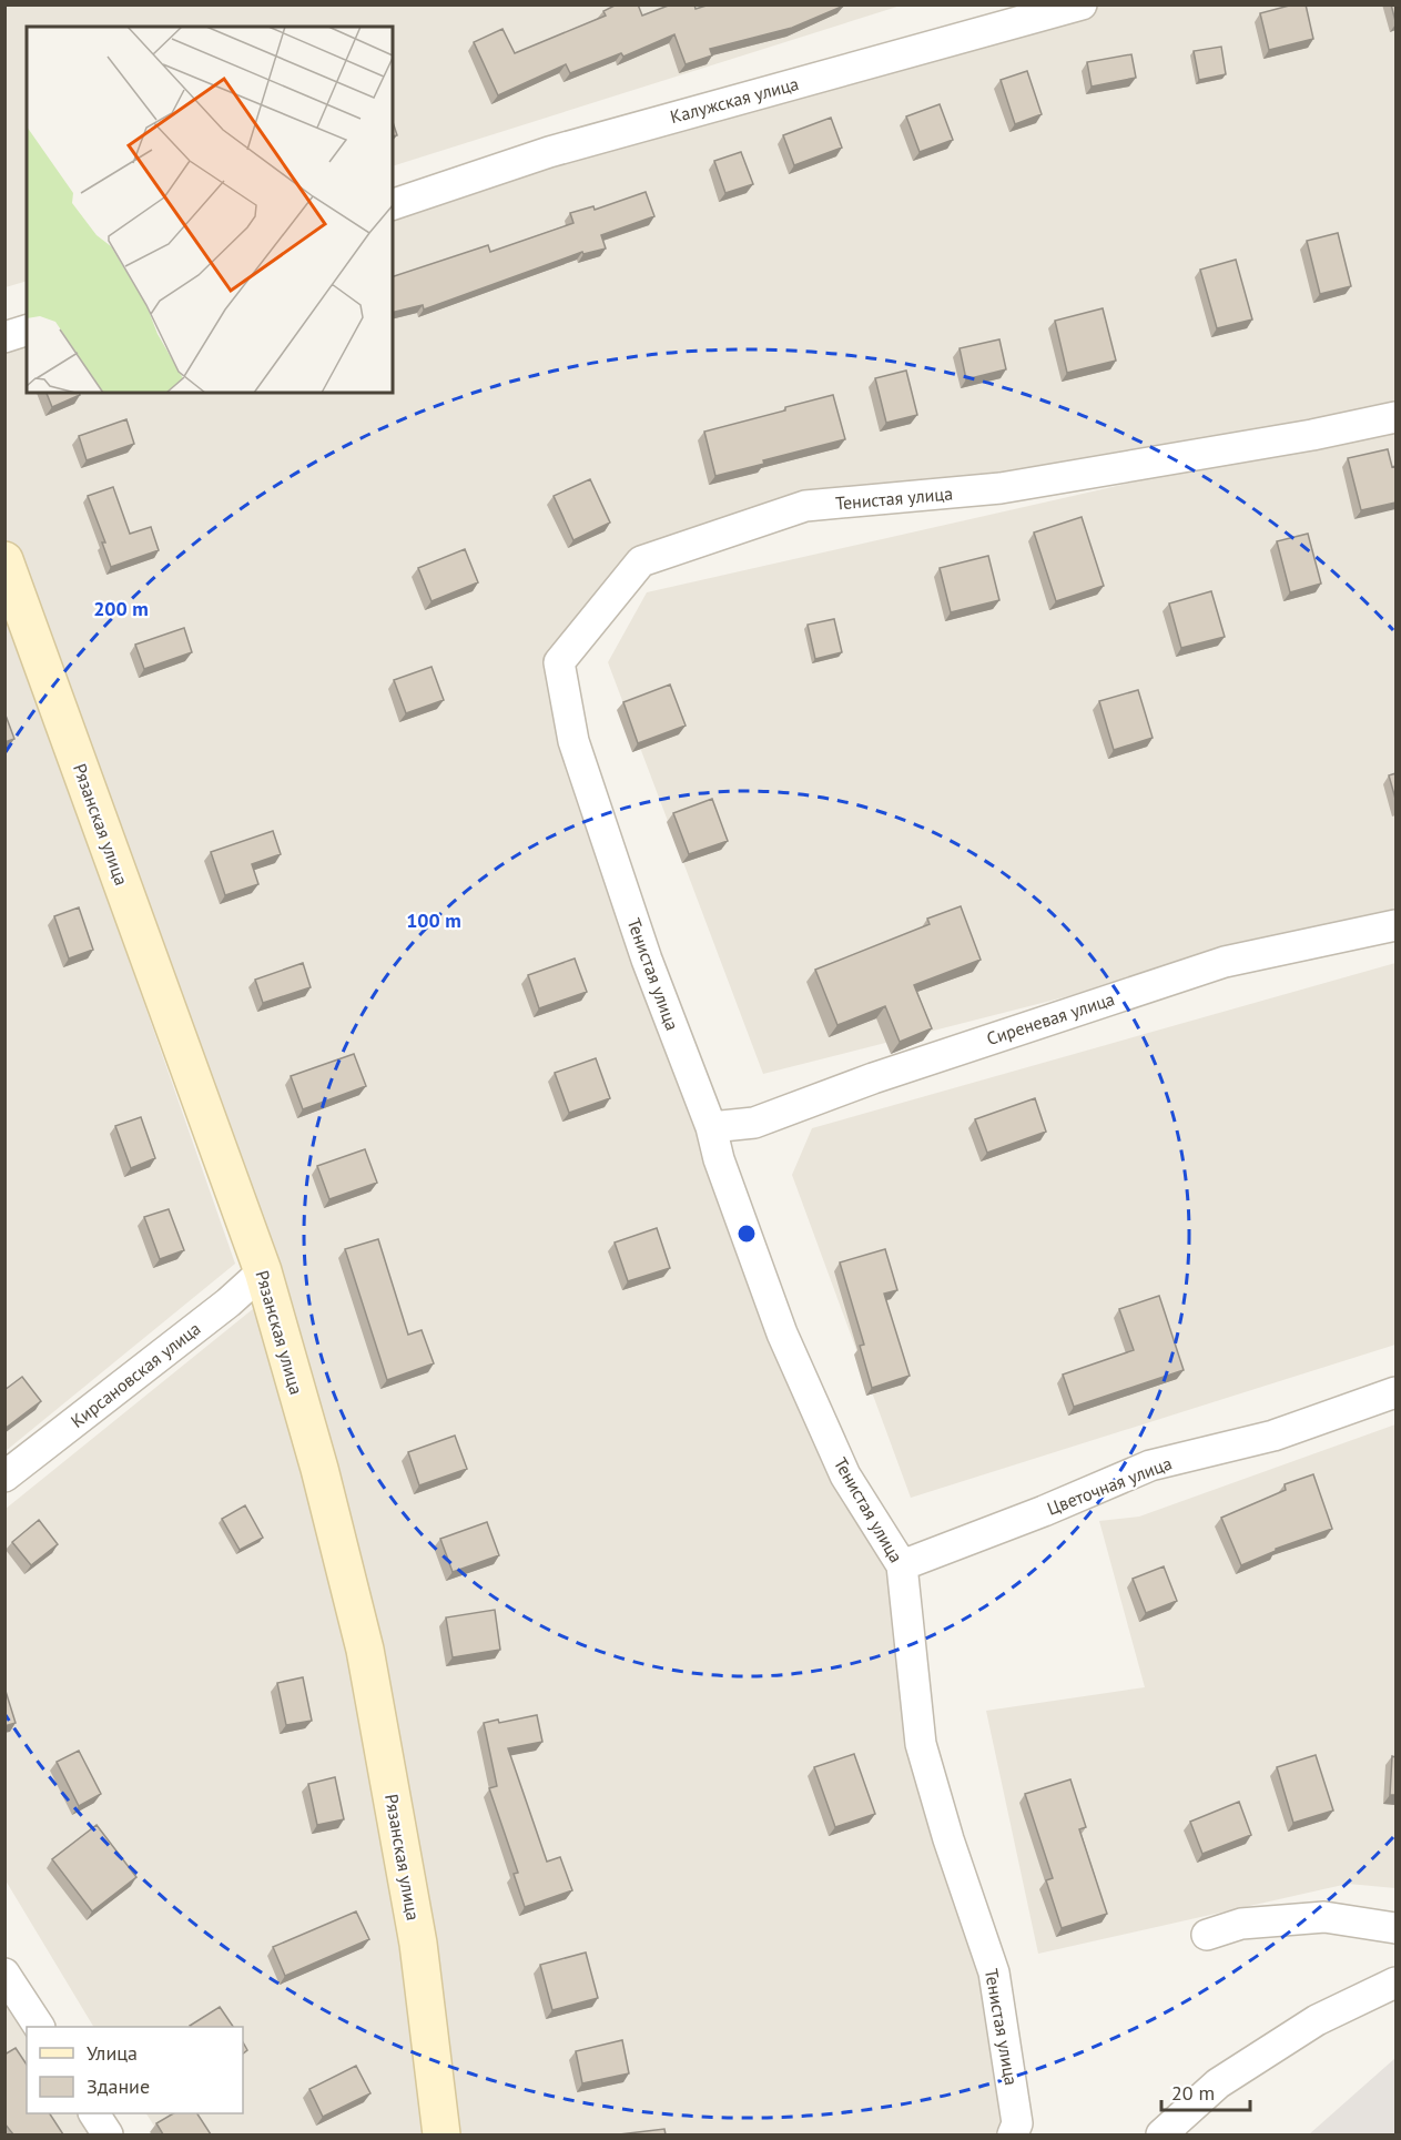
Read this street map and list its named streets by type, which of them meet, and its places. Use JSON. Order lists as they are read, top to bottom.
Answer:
{
  "streets": {
    "main road": ["Рязанская улица"],
    "street": [
      "Калужская улица",
      "Тенистая улица",
      "Сиреневая улица",
      "Кирсановская улица",
      "Цветочная улица"
    ]
  },
  "crossings": [
    ["Тенистая улица", "Сиреневая улица"],
    ["Тенистая улица", "Цветочная улица"],
    ["Рязанская улица", "Кирсановская улица"]
  ],
  "legend": ["Улица", "Здание"],
  "scale_bar": "20 m",
  "rings": ["200 m", "100 m"]
}
